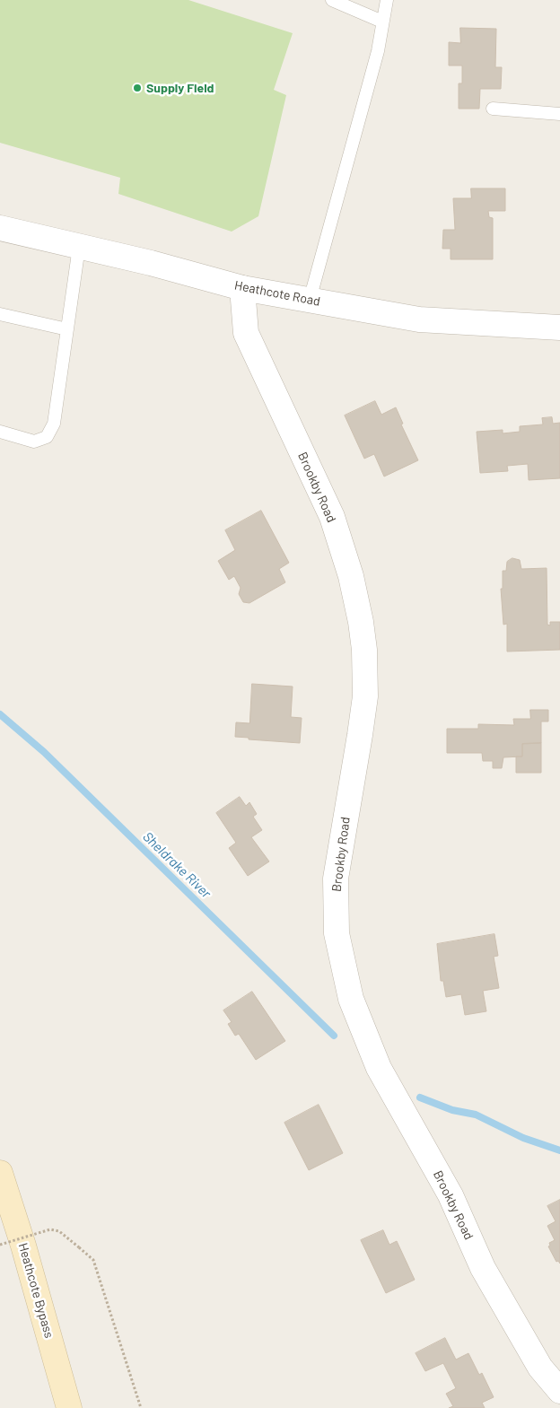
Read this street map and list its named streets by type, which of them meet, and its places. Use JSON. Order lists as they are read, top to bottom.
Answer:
{
  "streets": {
    "main road": ["Heathcote Bypass"],
    "street": ["Heathcote Road", "Brookby Road"]
  },
  "crossings": [
    ["Heathcote Road", "Brookby Road"]
  ],
  "water": ["Sheldrake River"],
  "places": ["Supply Field"]
}
